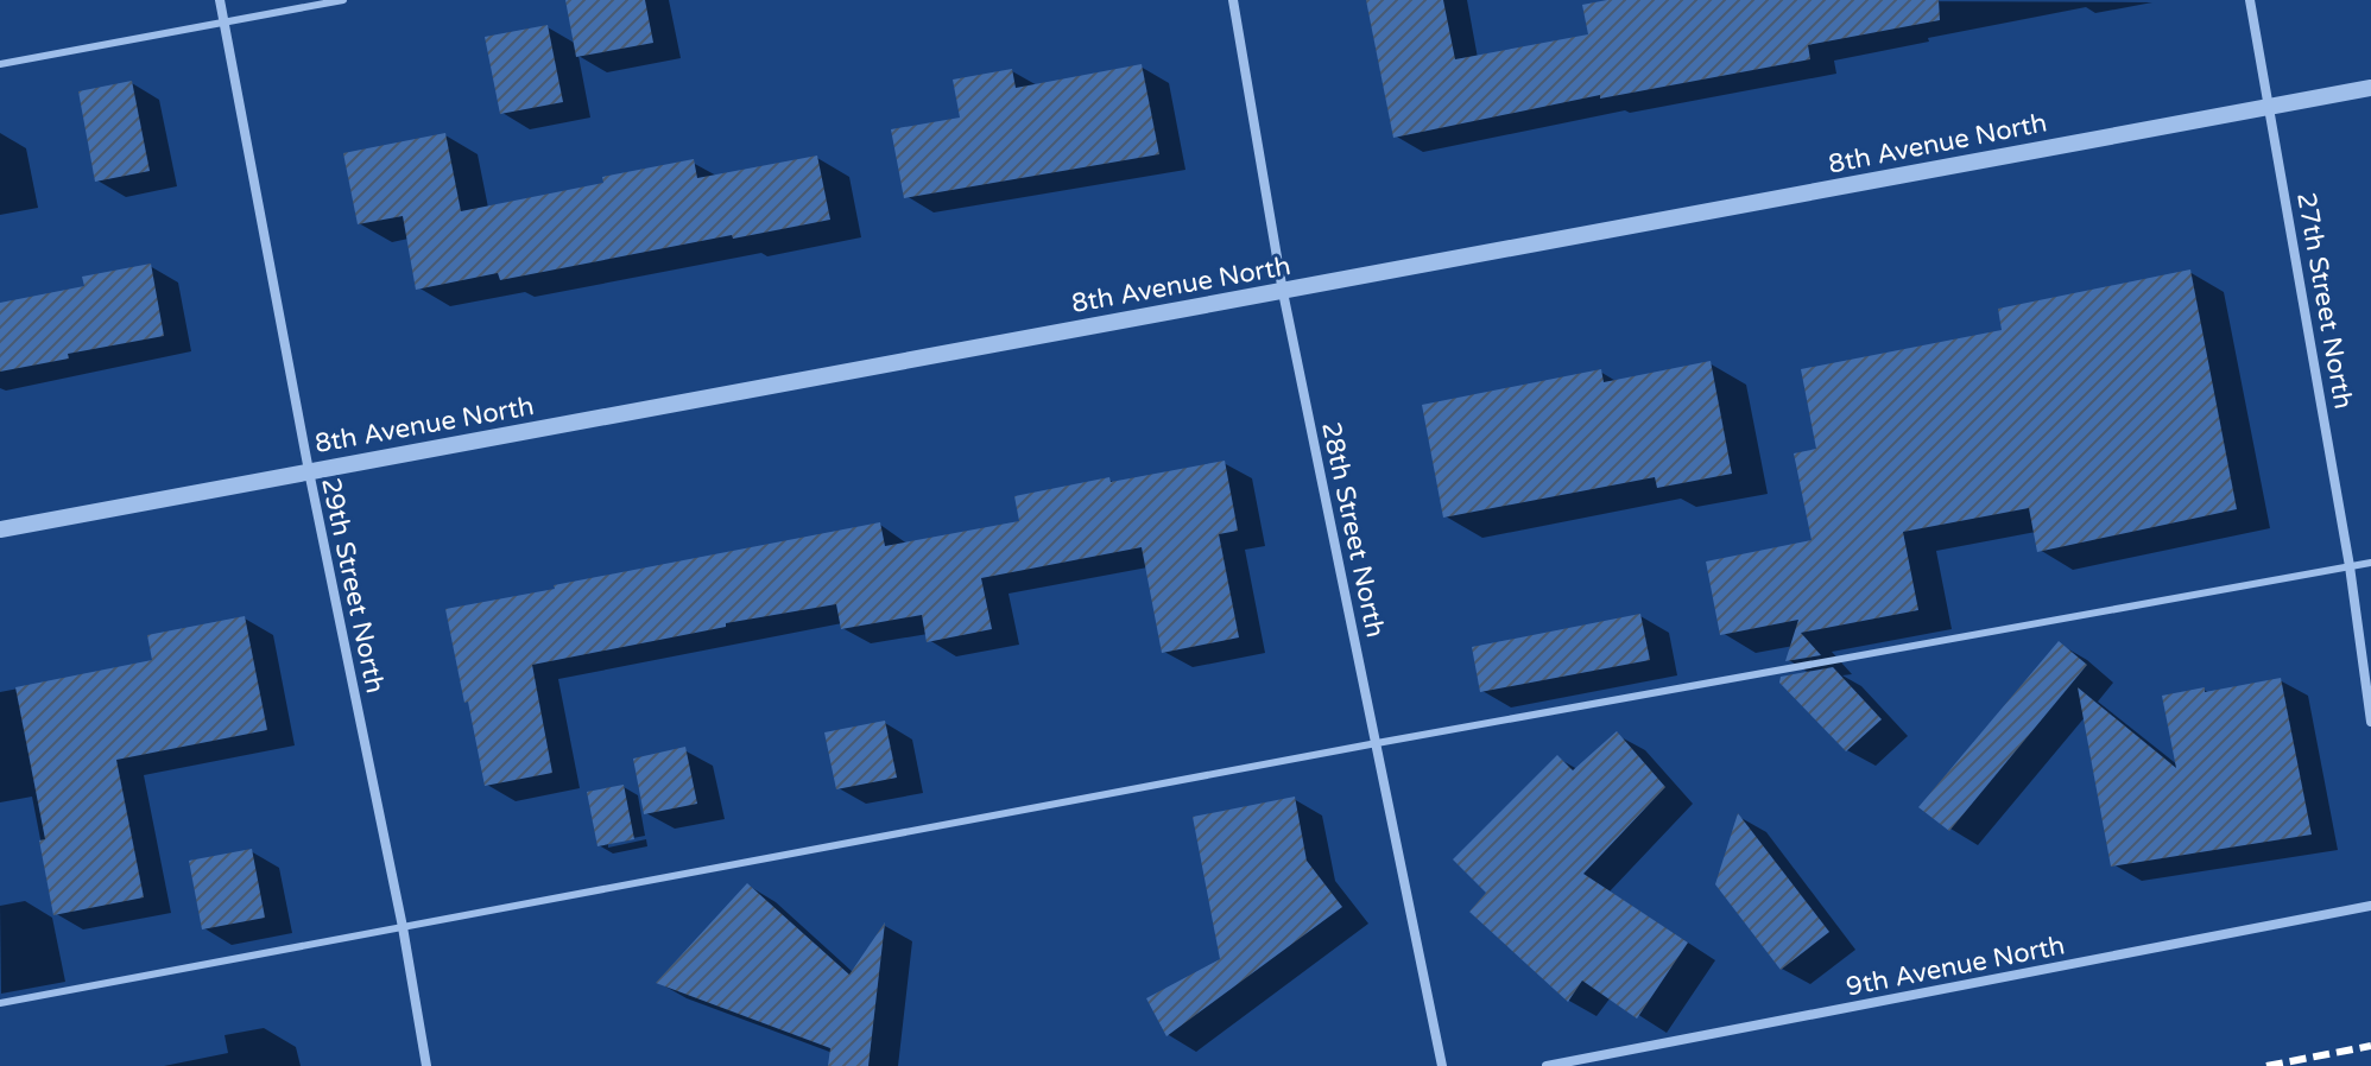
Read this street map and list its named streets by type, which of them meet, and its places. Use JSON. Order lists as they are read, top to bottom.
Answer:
{
  "streets": {
    "street": [
      "8th Avenue North",
      "27th Street North",
      "28th Street North",
      "29th Street North",
      "9th Avenue North"
    ]
  },
  "crossings": [
    ["8th Avenue North", "27th Street North"],
    ["8th Avenue North", "28th Street North"],
    ["8th Avenue North", "29th Street North"]
  ]
}
